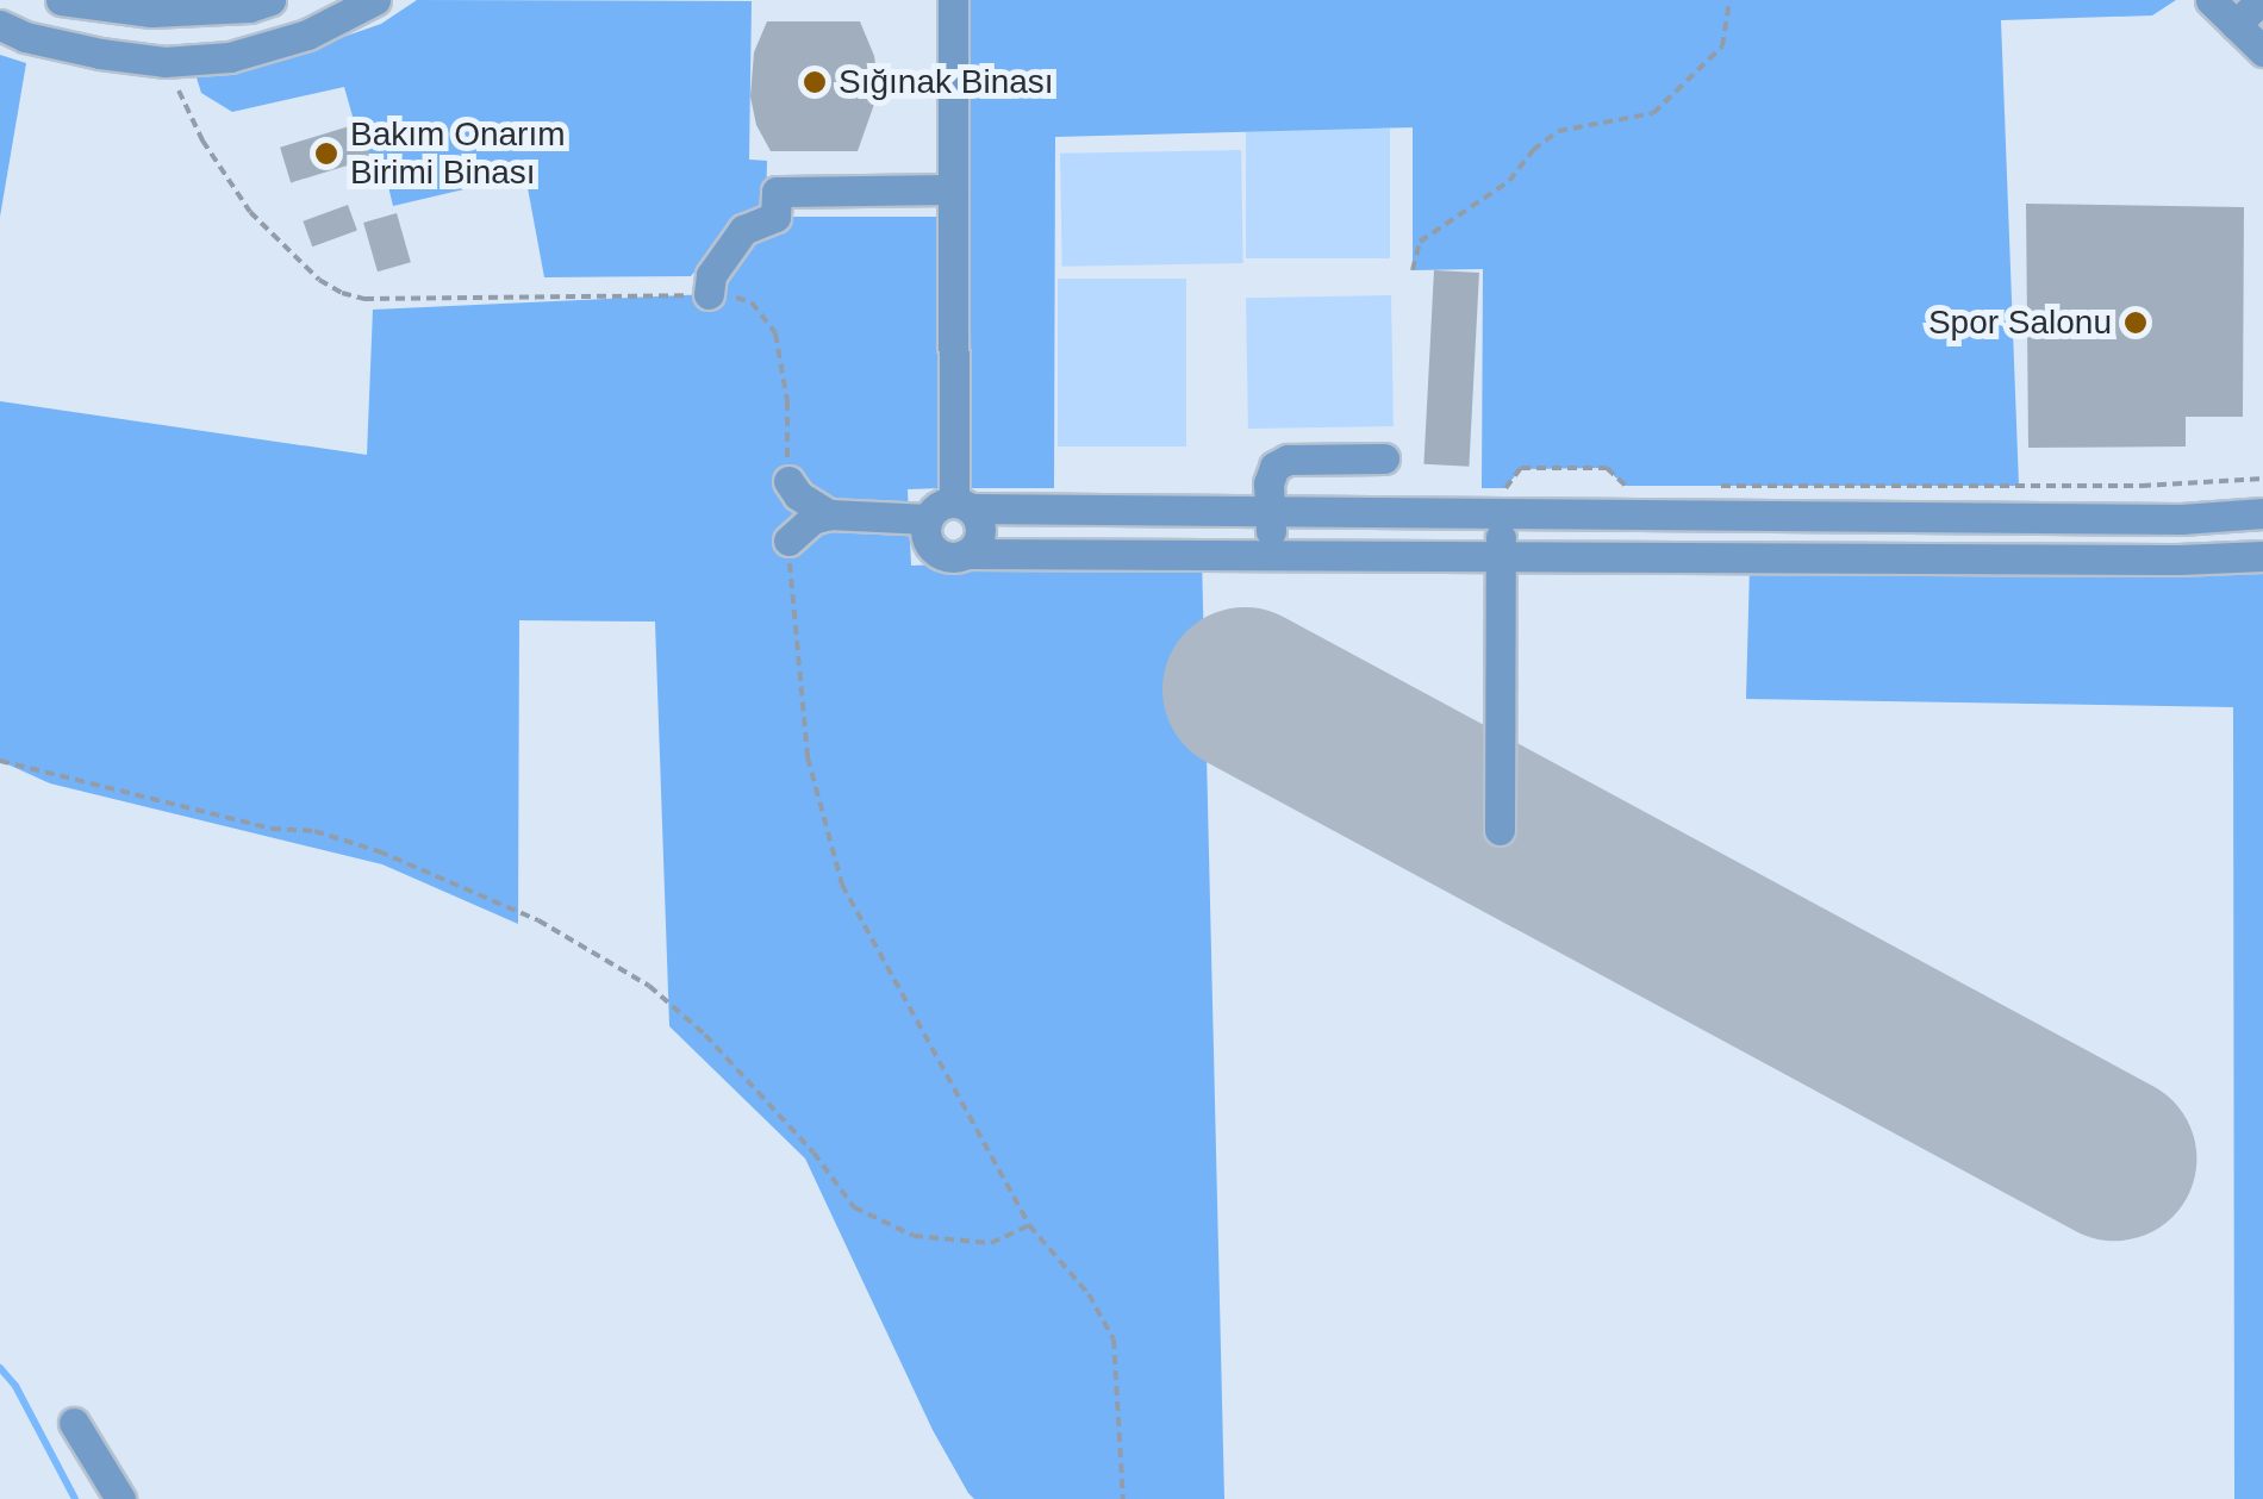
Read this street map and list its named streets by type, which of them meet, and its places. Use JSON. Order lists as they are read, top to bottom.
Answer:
{
  "places": ["Sığınak Binası", "Bakım Onarım Birimi Binası", "Spor Salonu"]
}
